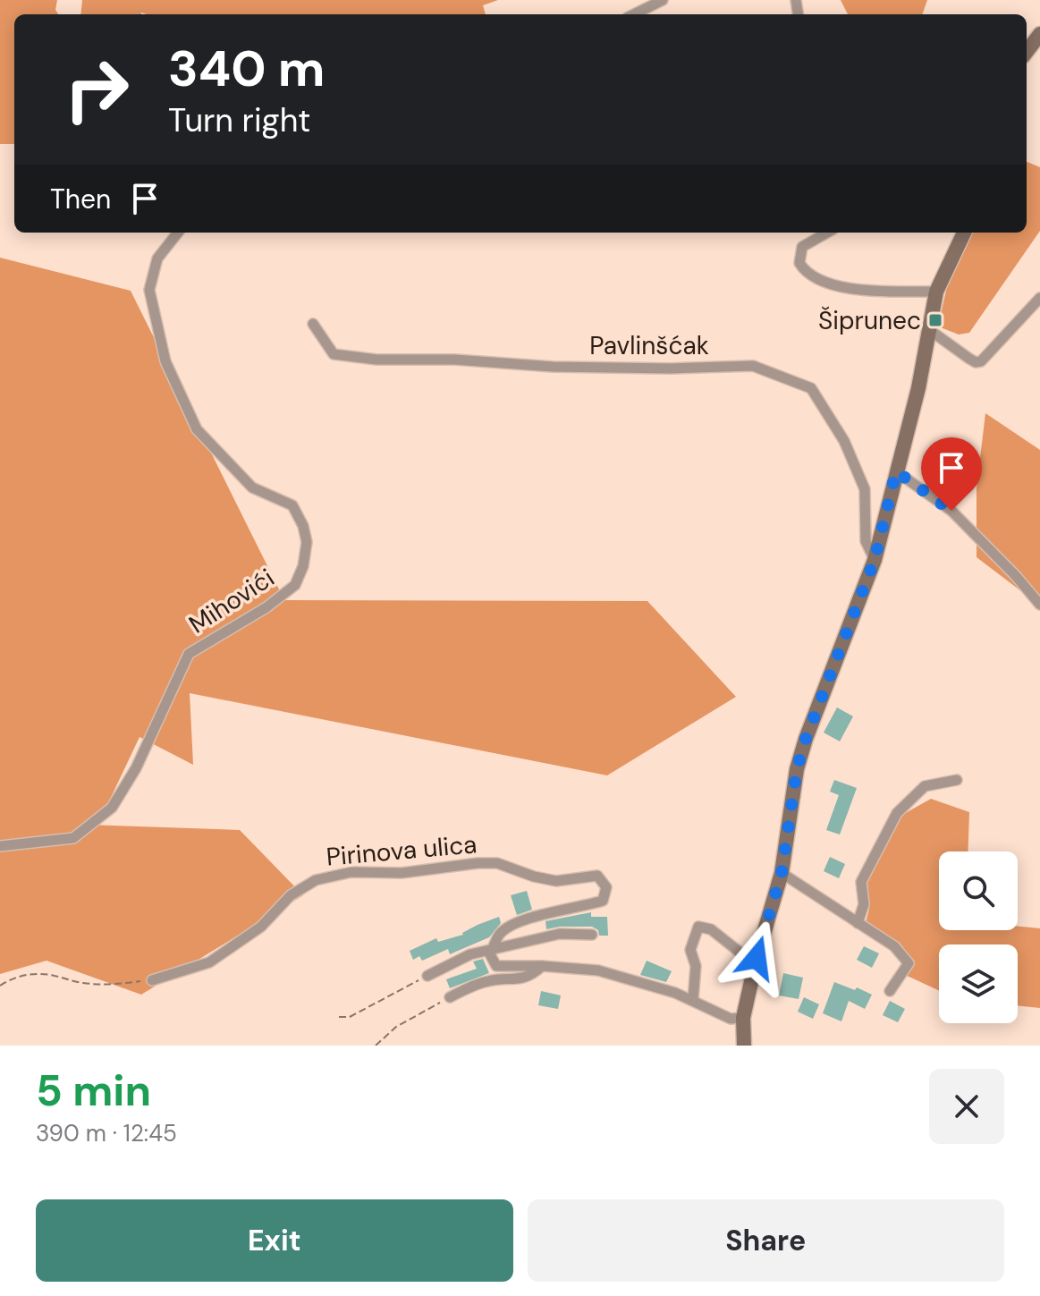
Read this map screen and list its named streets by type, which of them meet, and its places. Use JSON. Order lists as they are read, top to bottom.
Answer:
{
  "streets": {
    "street": ["Pavlinšćak", "Mihovići", "Pirinova ulica"]
  },
  "places": {
    "transit": ["Šiprunec"]
  },
  "page": {
    "turn": ["340 m", "Turn right"],
    "then": "Then",
    "heading": ["5 min", "390 m · 12:45"],
    "buttons": ["Exit", "Share"]
  }
}
